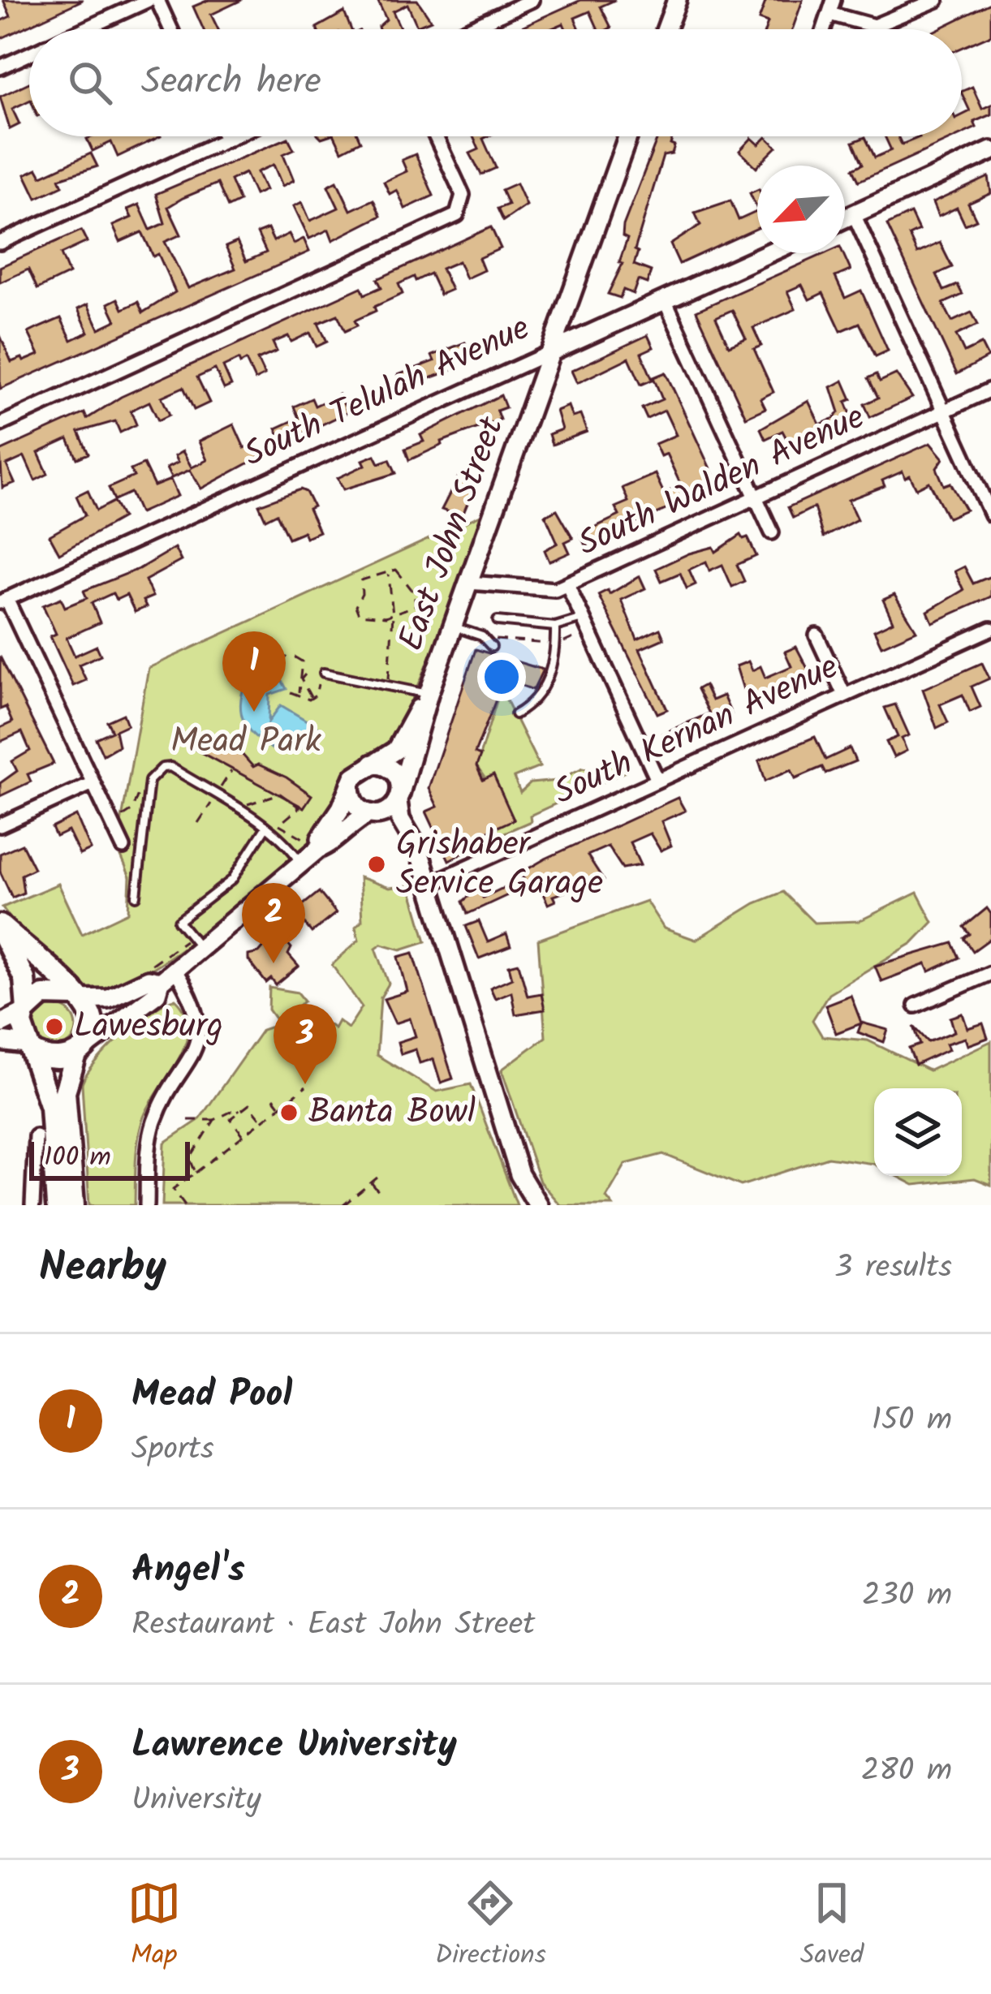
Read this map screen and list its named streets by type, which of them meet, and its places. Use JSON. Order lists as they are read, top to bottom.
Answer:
{
  "streets": {
    "street": [
      "South Telulah Avenue",
      "South Walden Avenue",
      "East John Street",
      "South Kernan Avenue"
    ]
  },
  "crossings": [
    ["South Telulah Avenue", "East John Street"],
    ["South Walden Avenue", "East John Street"]
  ],
  "parks": ["Mead Park"],
  "places": ["Grishaber Service Garage", "Lawesburg", "Banta Bowl"],
  "scale_bar": "100 m",
  "north": "bottom left",
  "page": {
    "search": "Search here",
    "pins": ["1", "2", "3"],
    "scale": "100 m",
    "heading": ["Nearby", "3 results"],
    "list": [
      {
        "mark": "1",
        "name": "Mead Pool",
        "note": "Sports",
        "value": "150 m"
      },
      {
        "mark": "2",
        "name": "Angel's",
        "note": "Restaurant · East John Street",
        "value": "230 m"
      },
      {
        "mark": "3",
        "name": "Lawrence University",
        "note": "University",
        "value": "280 m"
      }
    ],
    "nav": ["Map", "Directions", "Saved"]
  }
}
